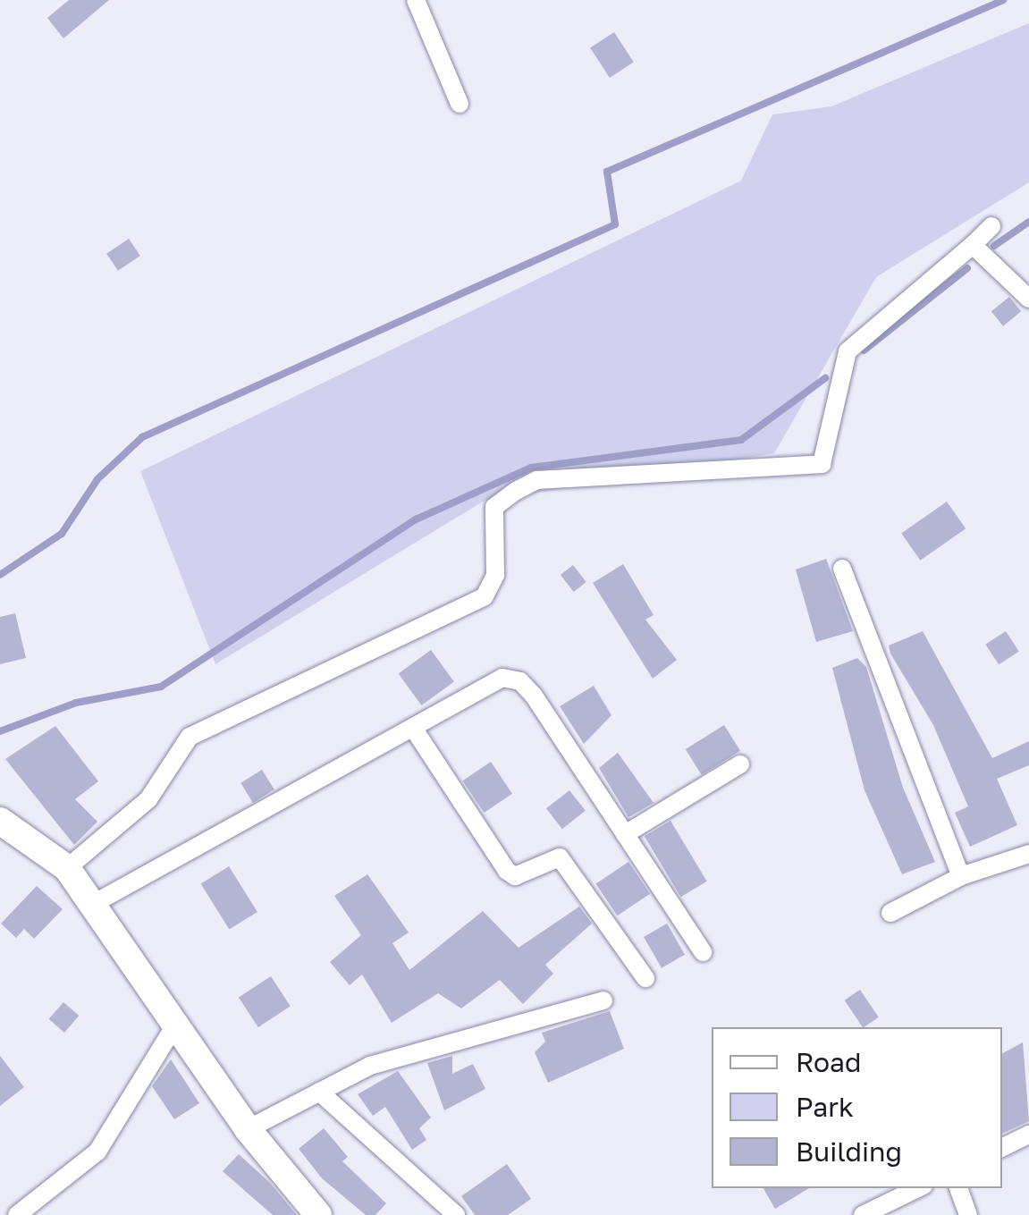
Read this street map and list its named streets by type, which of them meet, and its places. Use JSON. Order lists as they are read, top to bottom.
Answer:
{
  "legend": ["Road", "Park", "Building"]
}
